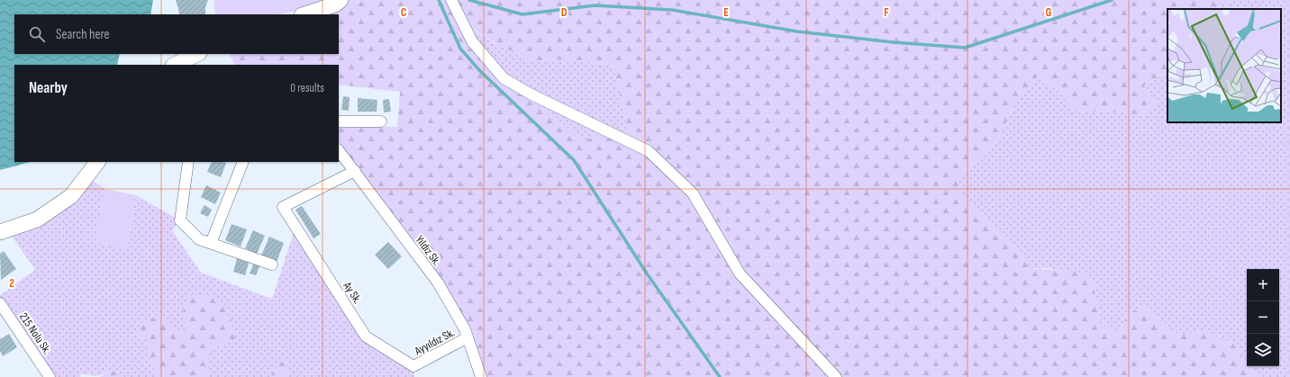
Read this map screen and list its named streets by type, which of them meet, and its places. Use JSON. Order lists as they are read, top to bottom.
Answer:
{
  "streets": {
    "street": [
      "Yıldız Sk.",
      "Ay Sk.",
      "215 Nolu Sk.",
      "Ayyıldız Sk."
    ]
  },
  "crossings": [
    ["Yıldız Sk.", "Ay Sk."],
    ["Yıldız Sk.", "Ayyıldız Sk."],
    ["Ay Sk.", "Ayyıldız Sk."]
  ],
  "page": {
    "search": "Search here",
    "heading": ["Nearby", "0 results"],
    "map_buttons": ["+", "−"]
  },
  "grid": {
    "columns": [
      "C",
      "D",
      "E",
      "F",
      "G"
    ],
    "rows": ["2"]
  }
}
